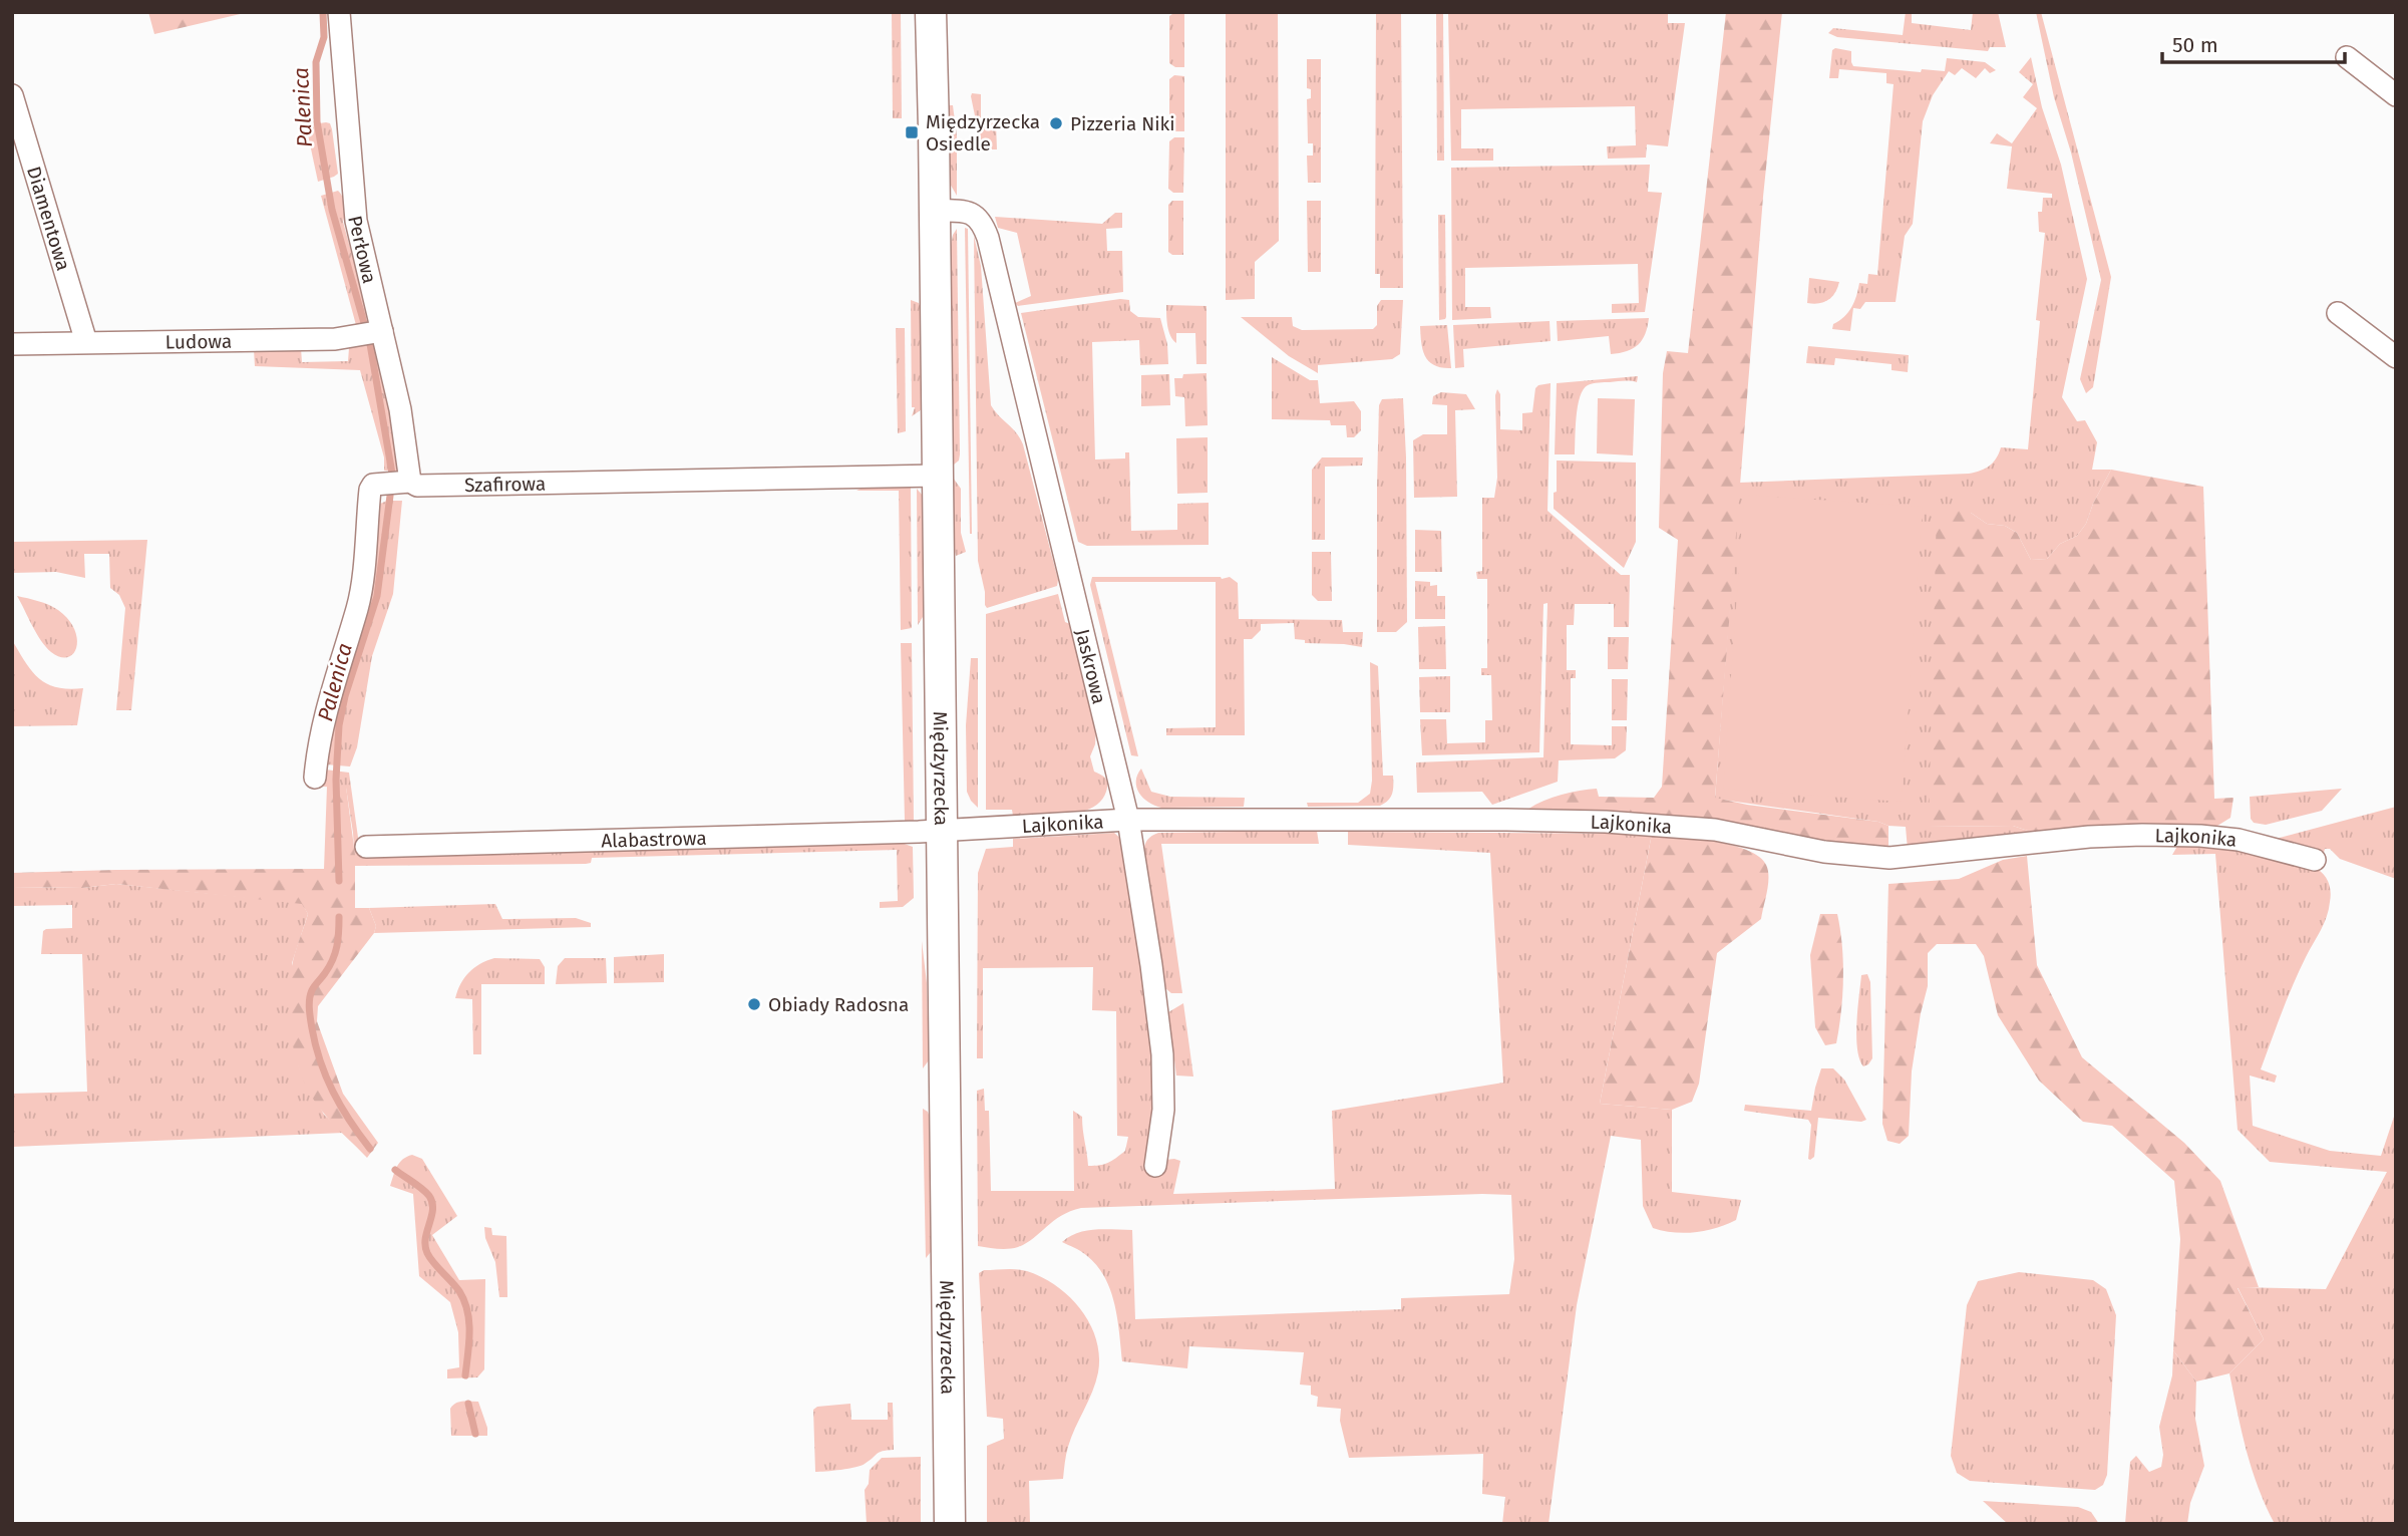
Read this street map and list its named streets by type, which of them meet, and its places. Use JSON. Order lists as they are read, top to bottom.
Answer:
{
  "streets": {
    "main road": ["Międzyrzecka"],
    "street": [
      "Diamentowa",
      "Perłowa",
      "Ludowa",
      "Szafirowa",
      "Jaskrowa",
      "Lajkonika",
      "Alabastrowa"
    ]
  },
  "crossings": [
    ["Diamentowa", "Ludowa"],
    ["Perłowa", "Ludowa"],
    ["Perłowa", "Szafirowa"],
    ["Szafirowa", "Międzyrzecka"],
    ["Jaskrowa", "Międzyrzecka"],
    ["Jaskrowa", "Lajkonika"],
    ["Międzyrzecka", "Lajkonika"],
    ["Międzyrzecka", "Alabastrowa"],
    ["Lajkonika", "Alabastrowa"]
  ],
  "water": ["Palenica"],
  "places": {
    "other": ["Pizzeria Niki", "Obiady Radosna"],
    "transit": ["Międzyrzecka Osiedle"]
  },
  "scale_bar": "50 m"
}
